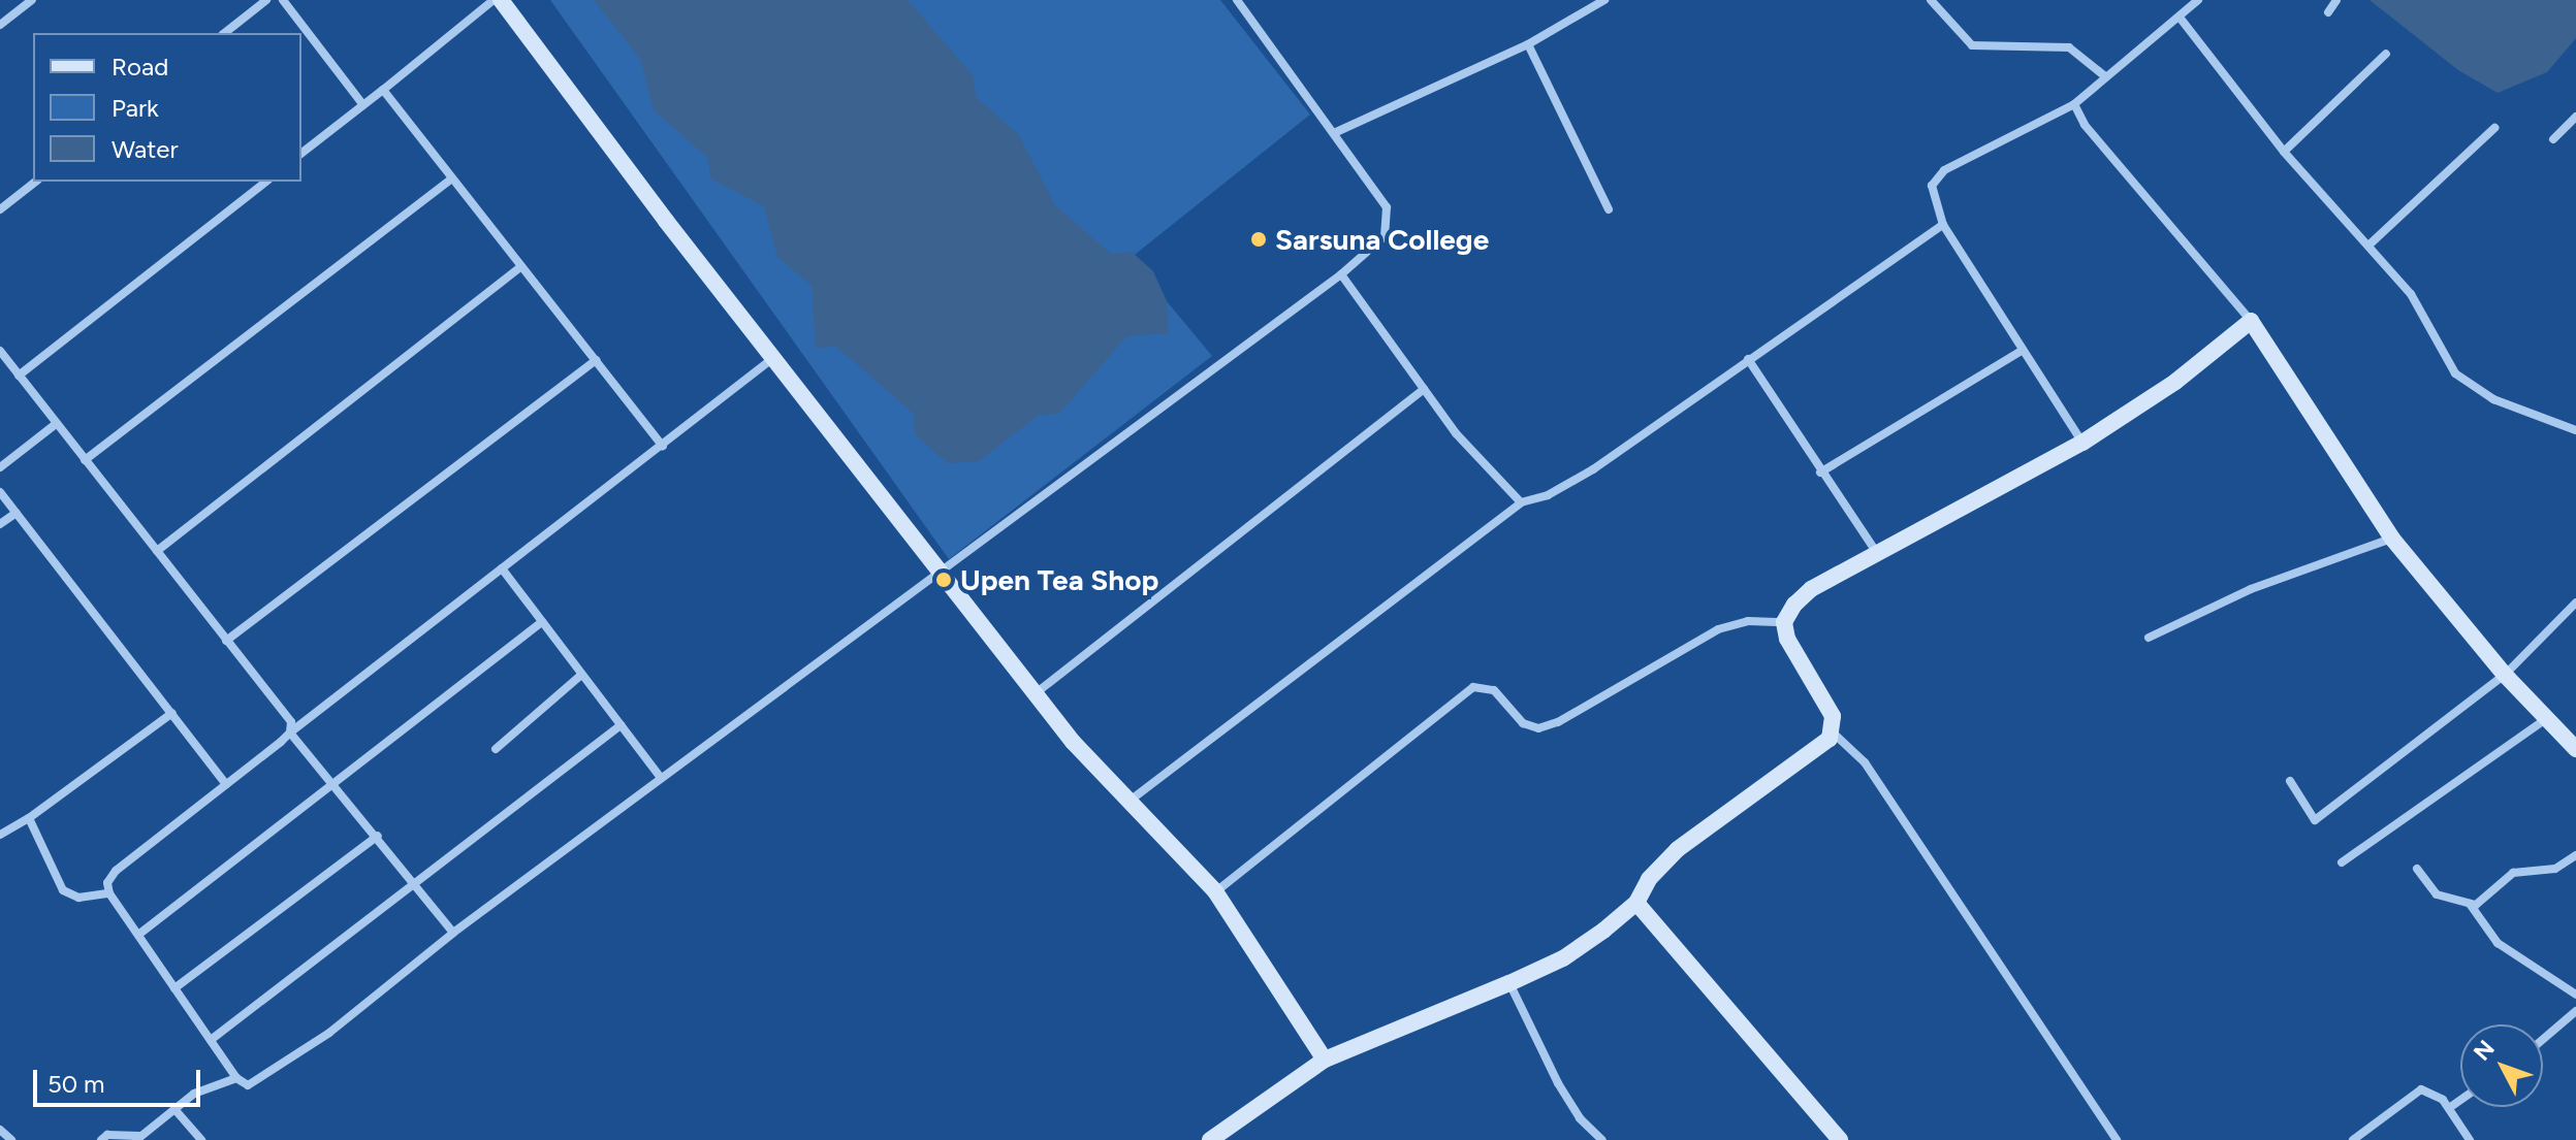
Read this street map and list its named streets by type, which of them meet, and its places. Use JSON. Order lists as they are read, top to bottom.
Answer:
{
  "places": ["Sarsuna College", "Upen Tea Shop"],
  "legend": ["Road", "Park", "Water"],
  "scale_bar": "50 m",
  "north": "top left"
}
